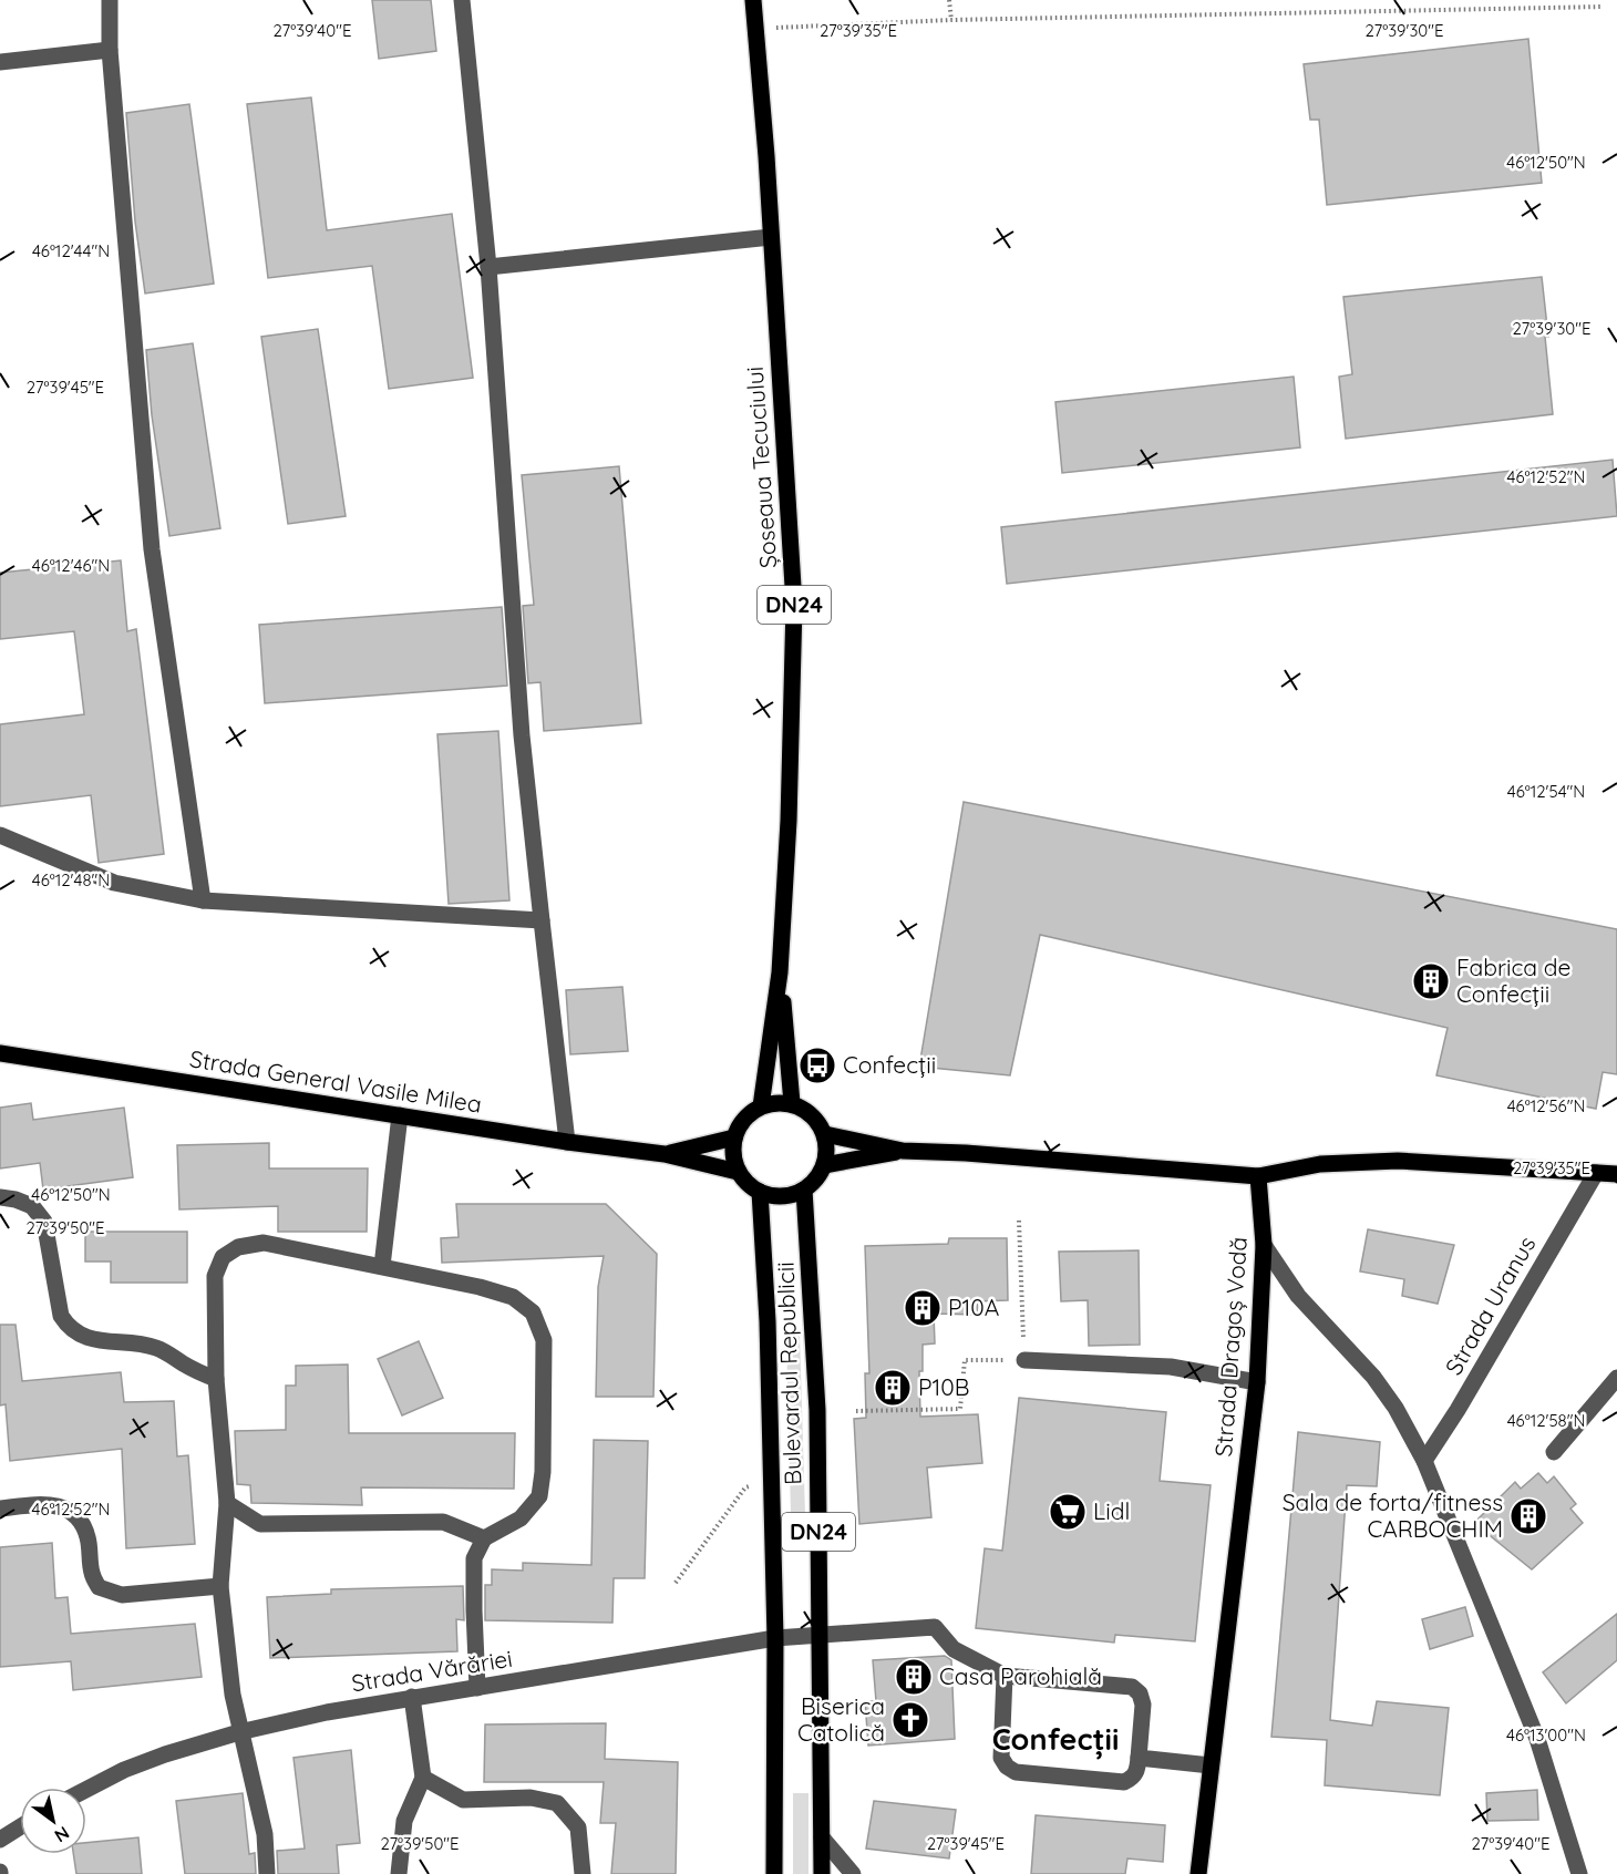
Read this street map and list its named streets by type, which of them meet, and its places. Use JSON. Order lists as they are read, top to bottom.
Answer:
{
  "streets": {
    "main road": [
      "Șoseaua Tecuciului",
      "DN24",
      "Strada General Vasile Milea",
      "Strada Dragoș Vodă",
      "Bulevardul Republicii"
    ],
    "street": ["Strada Uranus", "Strada Vărăriei"]
  },
  "crossings": [
    ["Șoseaua Tecuciului", "Strada General Vasile Milea"],
    ["Șoseaua Tecuciului", "Bulevardul Republicii"],
    ["Strada General Vasile Milea", "Bulevardul Republicii"],
    ["Bulevardul Republicii", "Strada Vărăriei"]
  ],
  "districts": ["Confecții"],
  "places": {
    "building": [
      "Fabrica de Confecții",
      "P10A",
      "P10B",
      "Sala de forta/fitness CARBOCHIM",
      "Casa Parohială"
    ],
    "bus stop": ["Confecții"],
    "supermarket": ["Lidl"],
    "church": ["Biserica Catolică"]
  },
  "north": "bottom right",
  "coordinates": [
    "27°39'40\"E",
    "27°39'35\"E",
    "27°39'30\"E",
    "46°12'50\"N",
    "46°12'44\"N",
    "27°39'45\"E",
    "46°12'52\"N",
    "46°12'46\"N",
    "46°12'54\"N",
    "46°12'48\"N",
    "46°12'56\"N",
    "27°39'50\"E",
    "46°12'58\"N",
    "46°13'00\"N"
  ]
}
